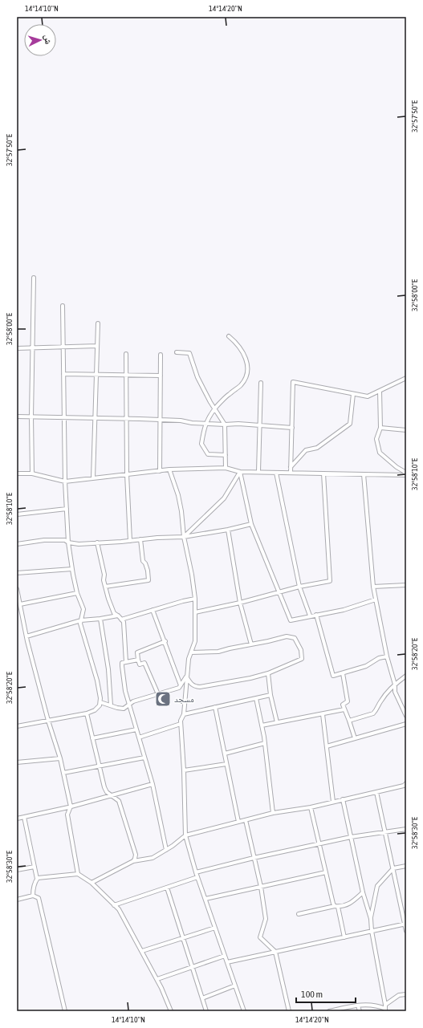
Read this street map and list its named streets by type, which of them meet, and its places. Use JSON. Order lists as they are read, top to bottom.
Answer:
{
  "places": {
    "mosque": ["مسجد"]
  },
  "scale_bar": "100 m",
  "north": "right",
  "coordinates": [
    "14°14'10\"N",
    "14°14'20\"N",
    "32°57'50\"E",
    "32°58'00\"E",
    "32°58'10\"E",
    "32°58'20\"E",
    "32°58'30\"E"
  ]
}
